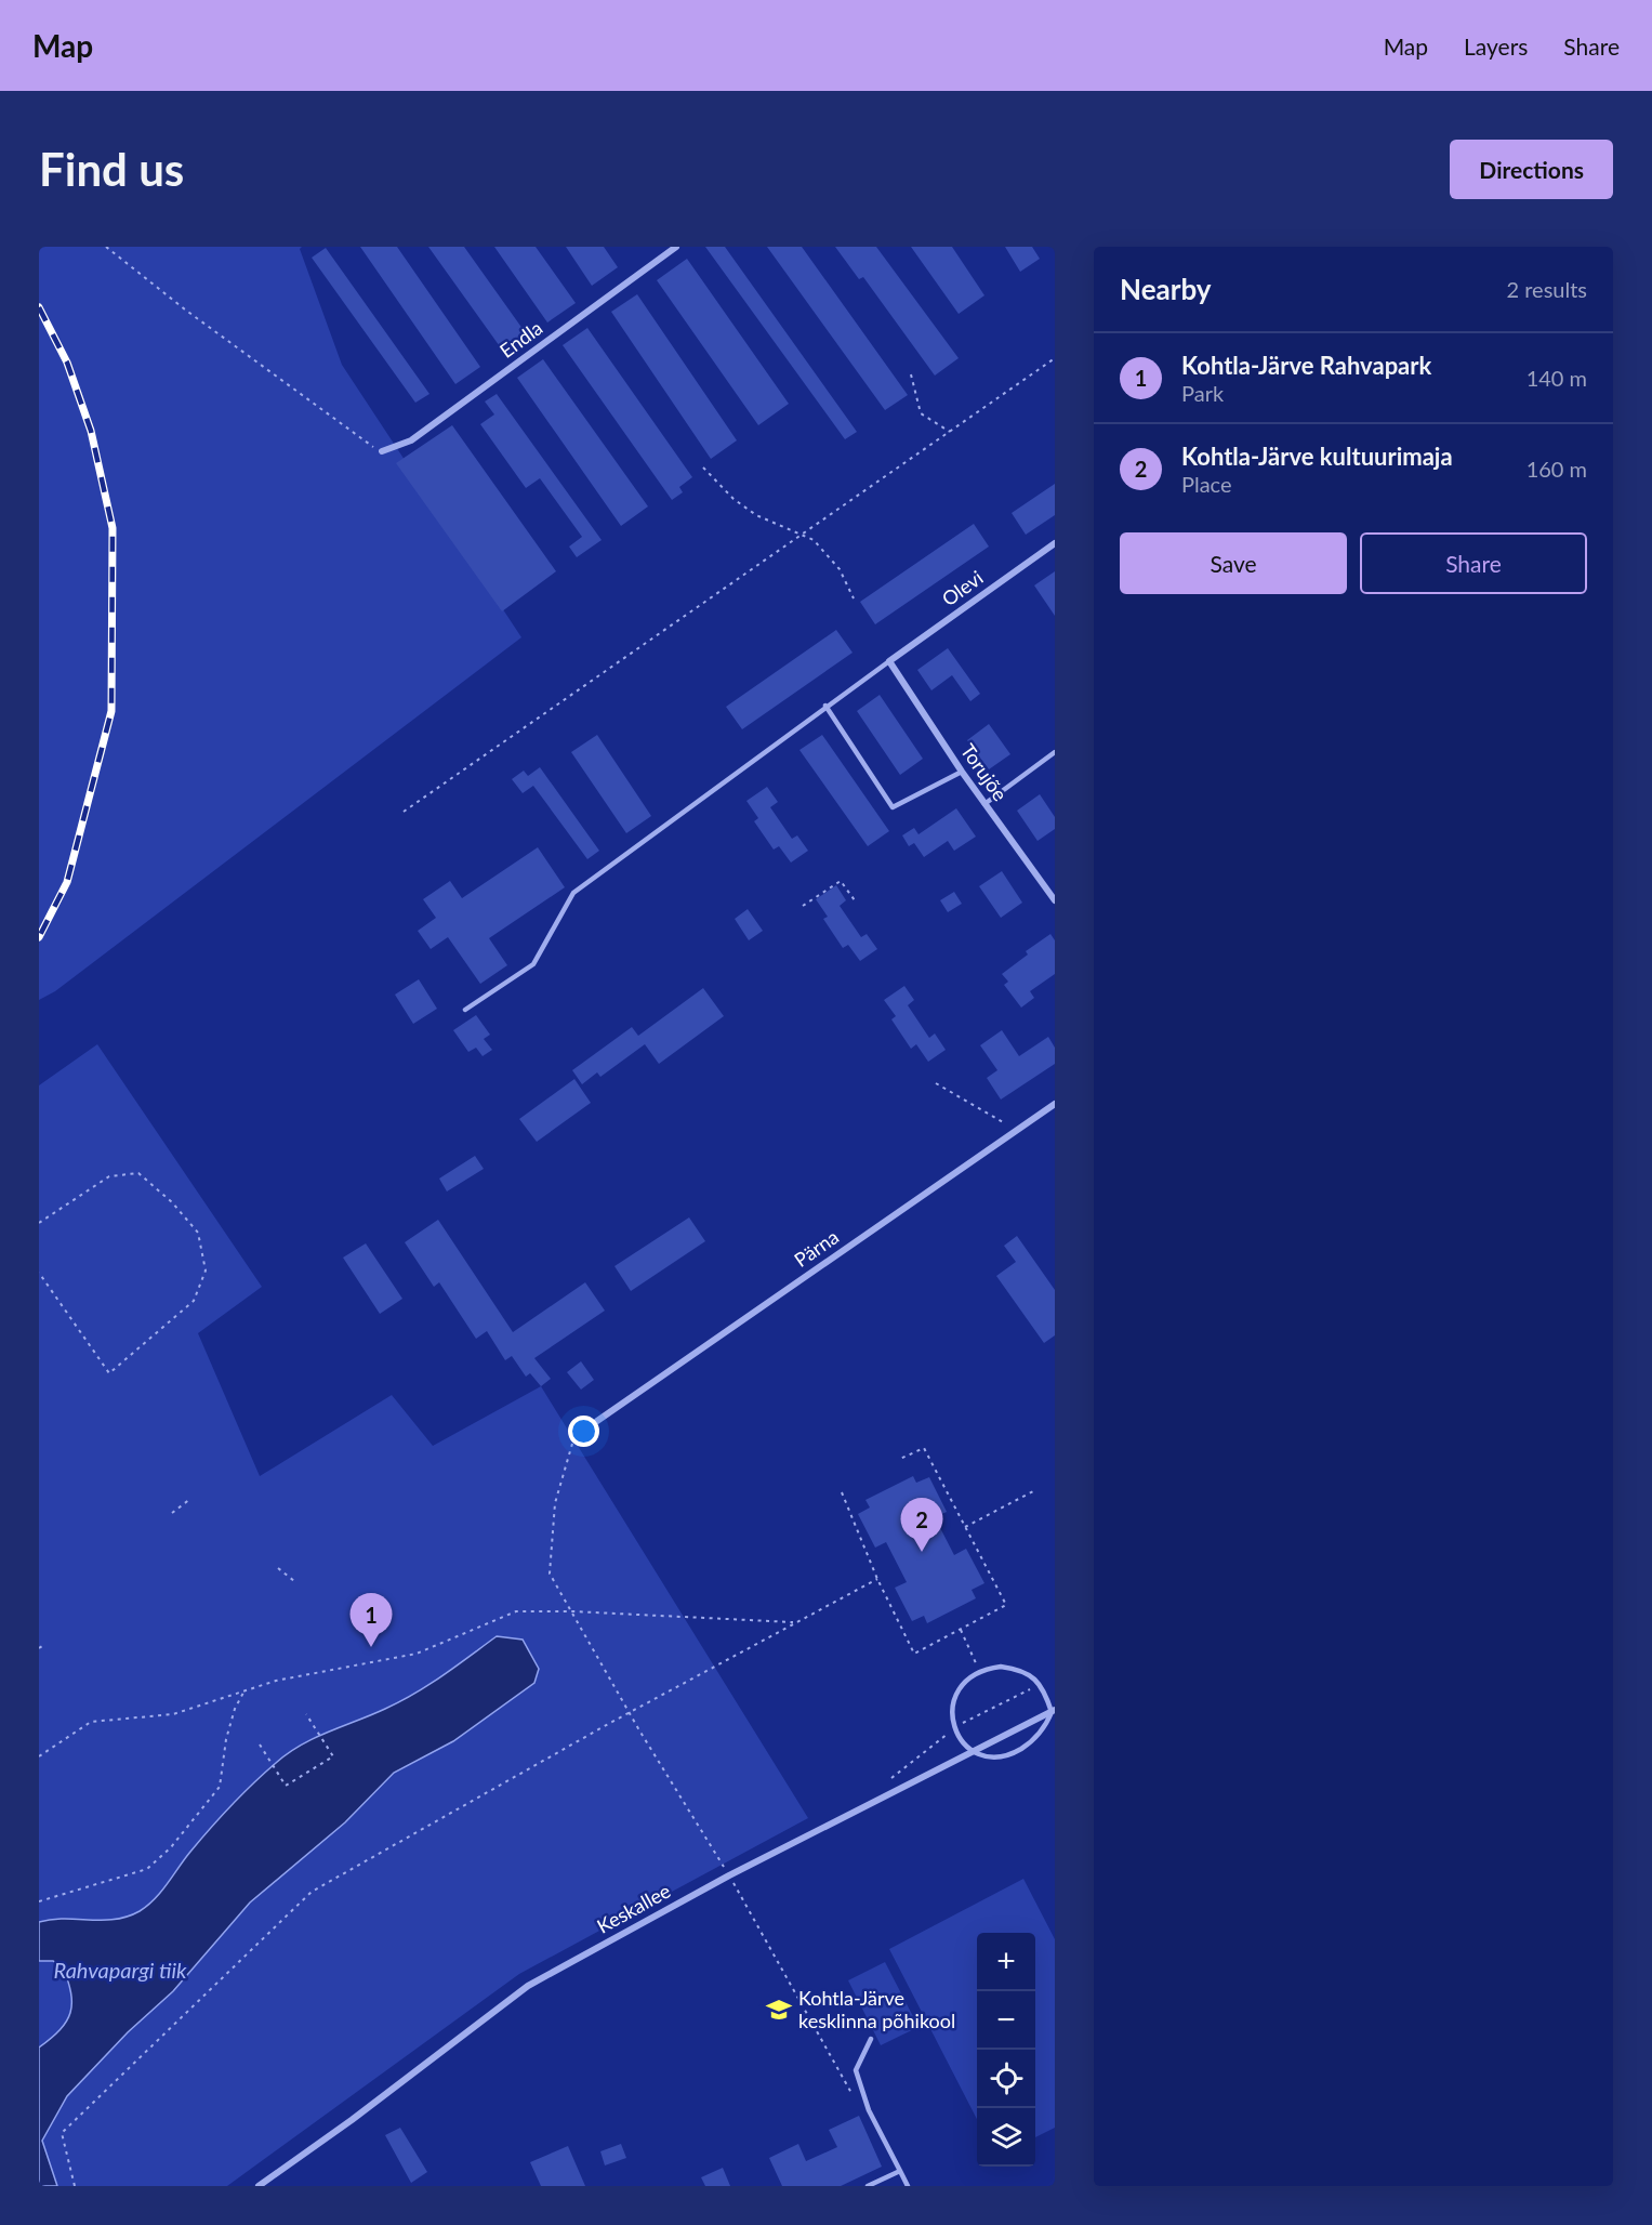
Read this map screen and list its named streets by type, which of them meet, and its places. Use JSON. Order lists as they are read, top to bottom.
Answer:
{
  "streets": {
    "street": [
      "Endla",
      "Olevi",
      "Torujõe",
      "Pärna",
      "Keskallee"
    ]
  },
  "crossings": [
    ["Olevi", "Torujõe"]
  ],
  "water": ["Rahvapargi tiik"],
  "places": {
    "school or university": ["Kohtla-Järve kesklinna põhikool"]
  },
  "page": {
    "header": "Map",
    "nav": ["Map", "Layers", "Share"],
    "buttons": [
      "Directions",
      ["Save", "Share"]
    ],
    "title": "Find us",
    "heading": ["Nearby", "2 results"],
    "list": [
      {
        "mark": "1",
        "name": "Kohtla-Järve Rahvapark",
        "note": "Park",
        "value": "140 m"
      },
      {
        "mark": "2",
        "name": "Kohtla-Järve kultuurimaja",
        "note": "Place",
        "value": "160 m"
      }
    ],
    "pins": ["2", "1"],
    "map_buttons": ["+", "−"]
  }
}
